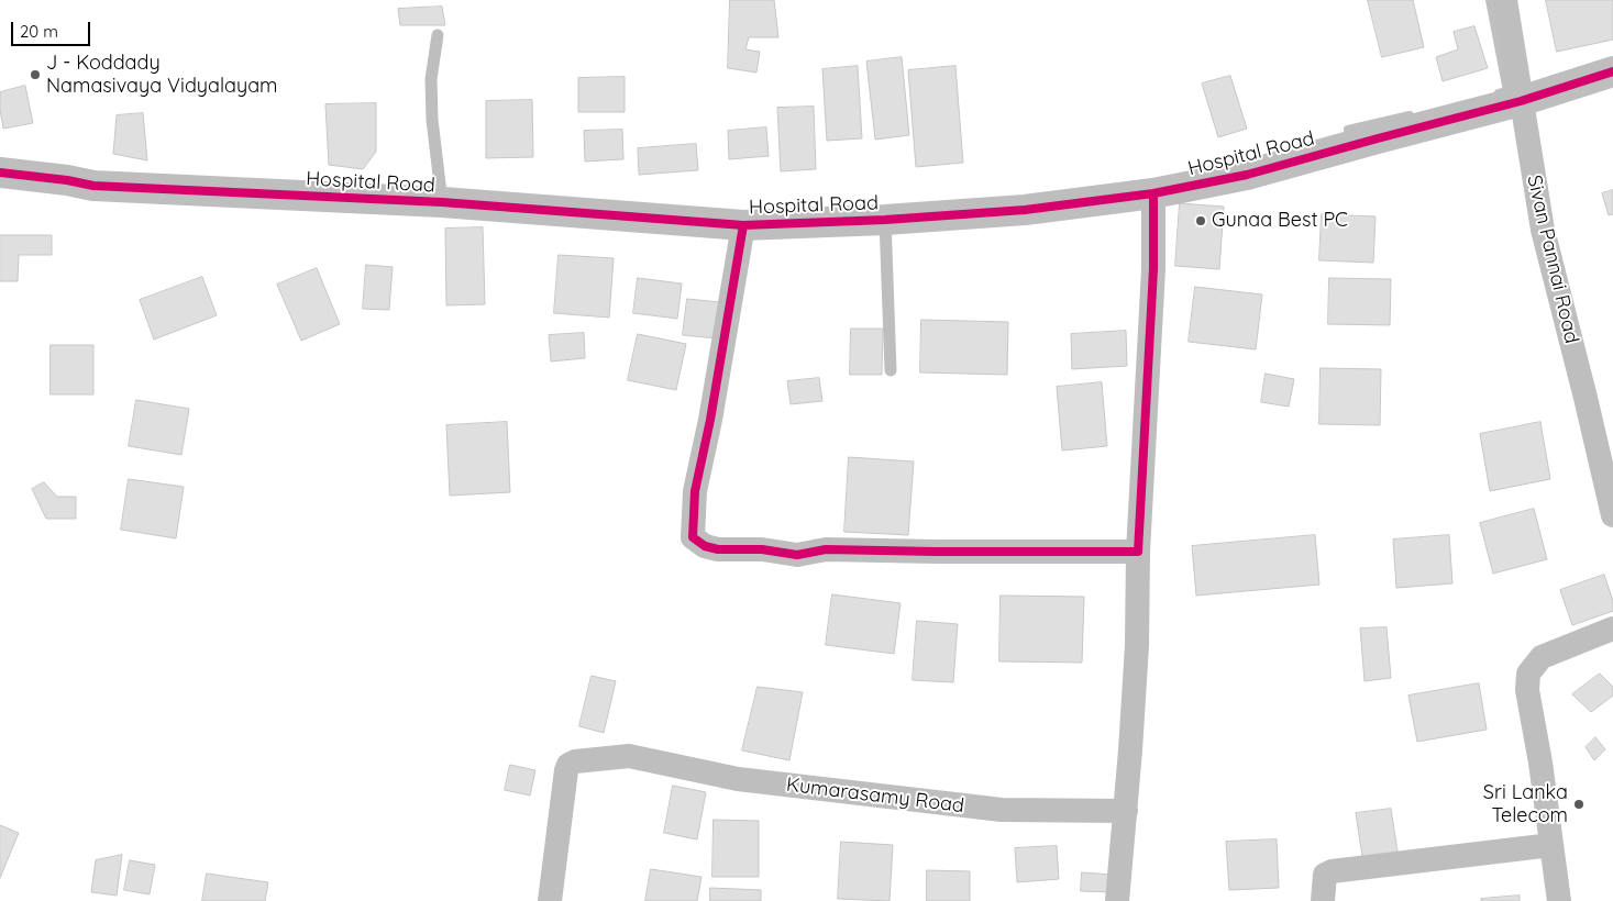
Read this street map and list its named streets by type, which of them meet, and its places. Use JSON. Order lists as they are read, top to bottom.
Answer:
{
  "streets": {
    "street": ["Hospital Road", "Sivan Pannai Road", "Kumarasamy Road"]
  },
  "crossings": [
    ["Hospital Road", "Sivan Pannai Road"]
  ],
  "places": ["J - Koddady Namasivaya Vidyalayam", "Gunaa Best PC", "Sri Lanka Telecom"],
  "scale_bar": "20 m"
}
